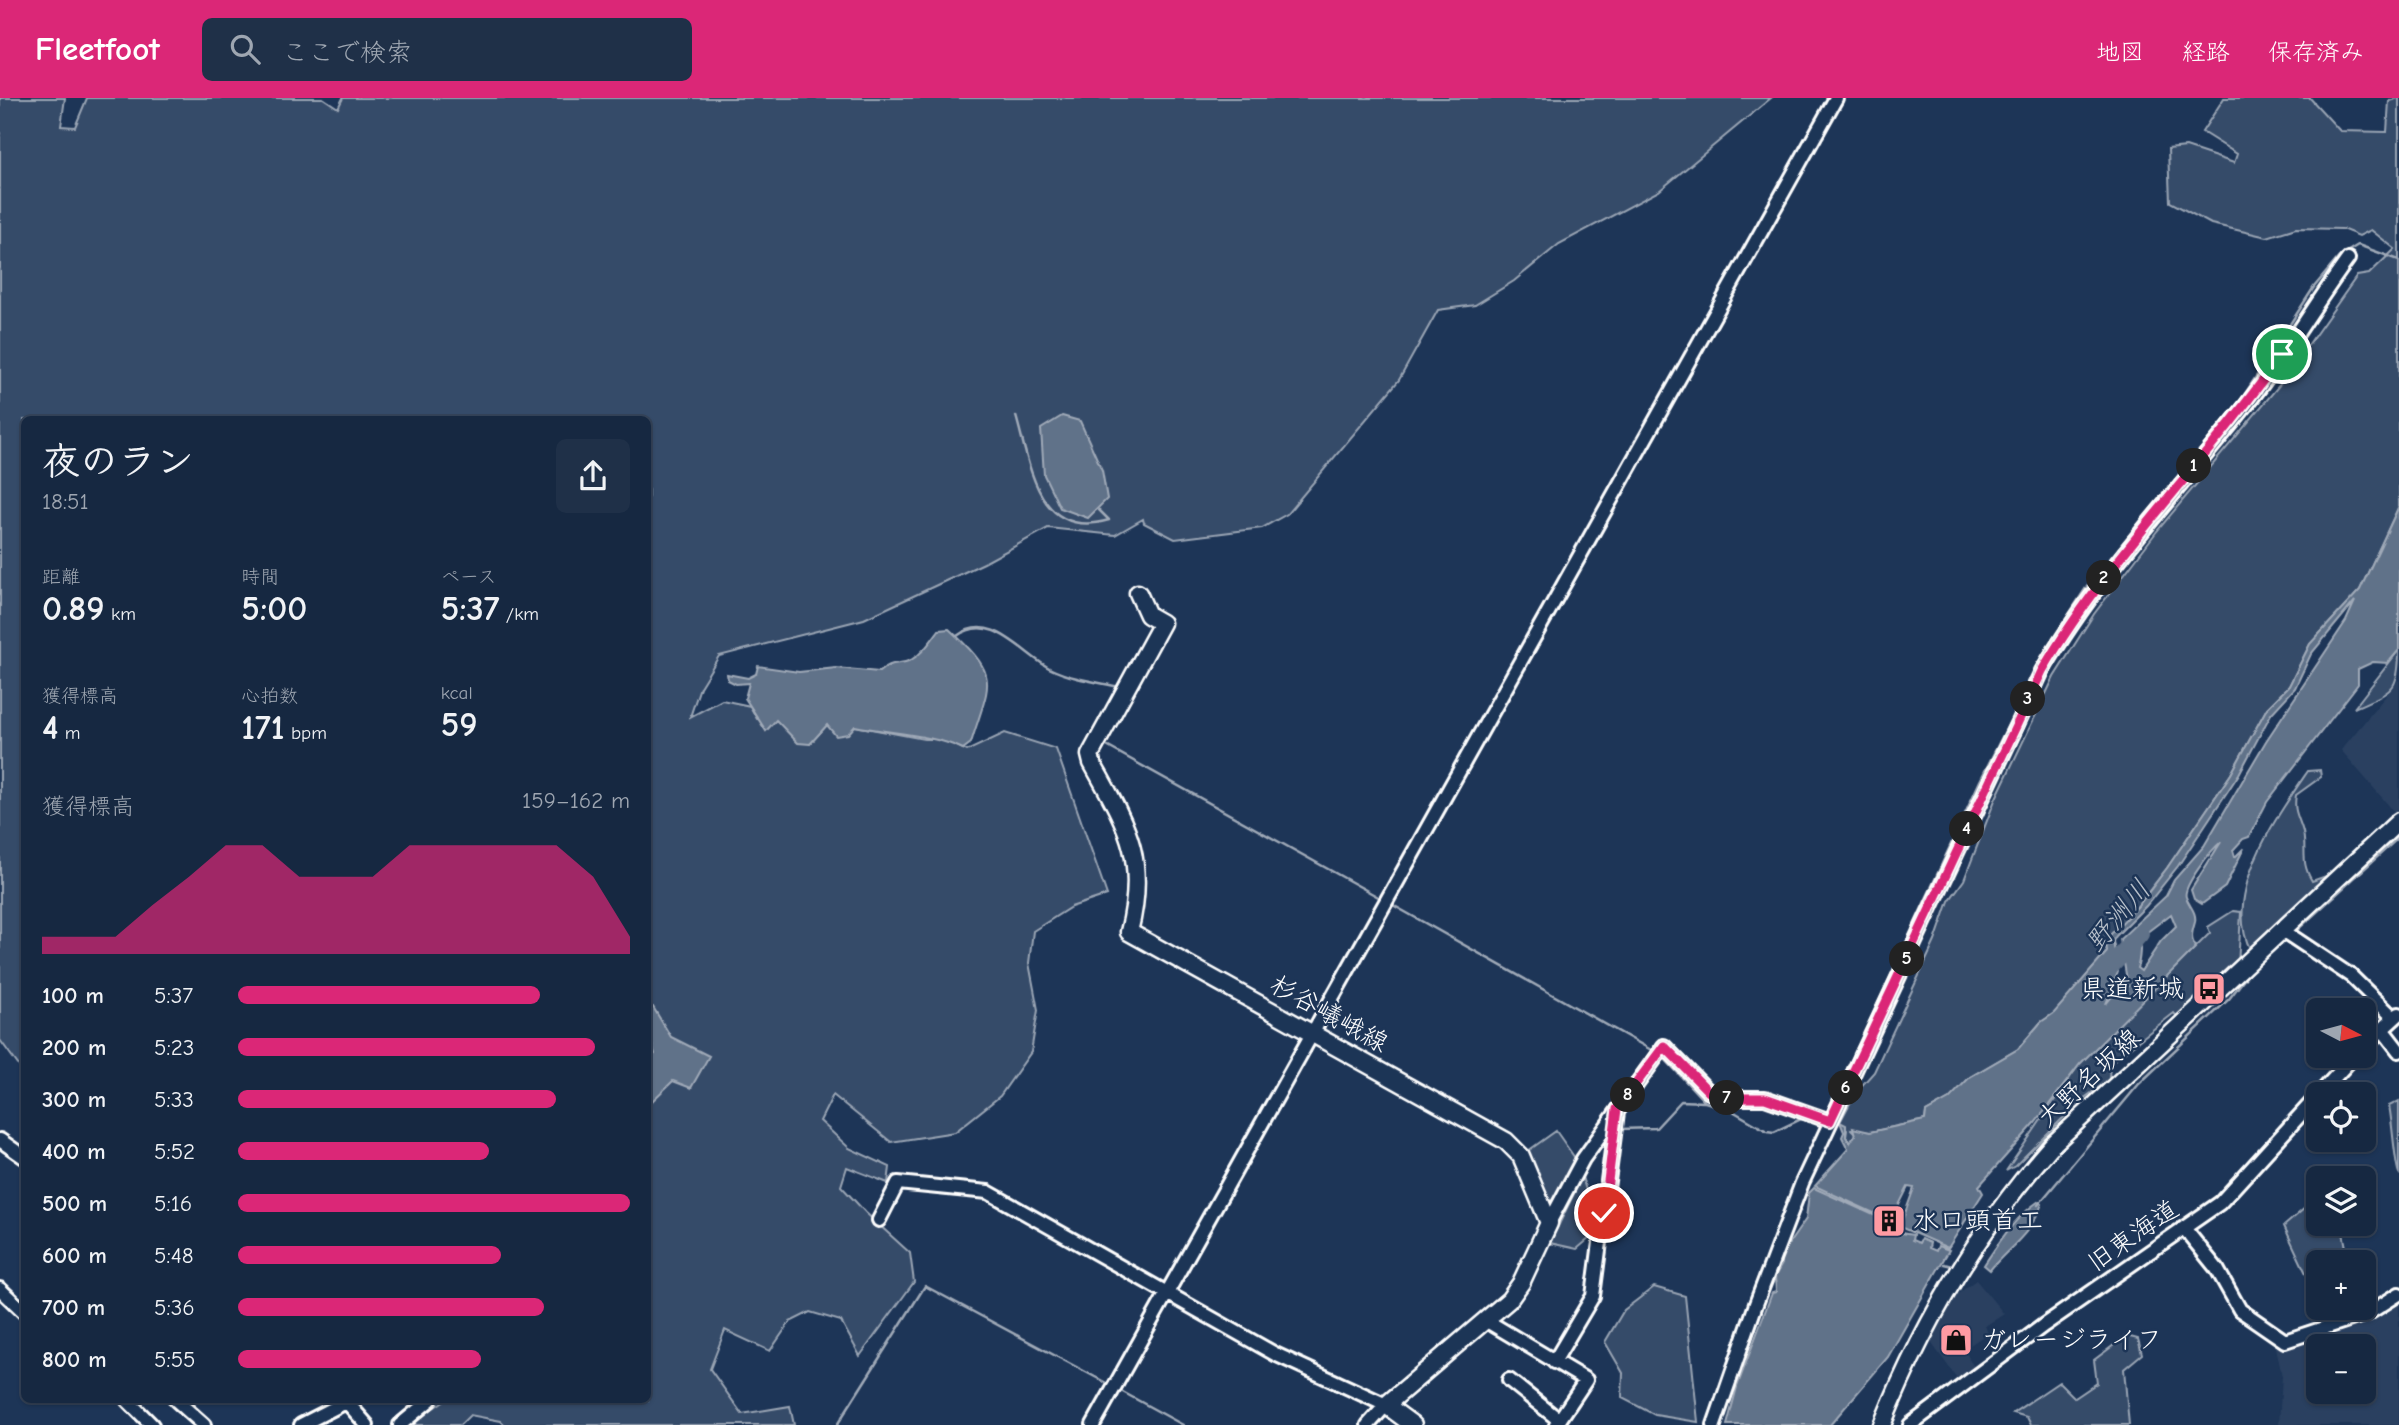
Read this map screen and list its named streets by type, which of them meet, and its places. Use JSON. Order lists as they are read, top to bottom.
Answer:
{
  "streets": {
    "main road": ["杉谷嶬峨線", "大野名坂線"],
    "street": ["旧東海道"]
  },
  "water": ["野洲川"],
  "places": {
    "bus stop": ["県道新城"],
    "building": ["水口頭首工"],
    "shop": ["ガレージライフ"]
  },
  "north": "right",
  "page": {
    "header": "Fleetfoot",
    "search": "ここで検索",
    "nav": ["地図", "経路", "保存済み"],
    "heading": ["夜のラン", "18:51"],
    "pins": [
      "1",
      "2",
      "3",
      "4",
      "5",
      "6",
      "8",
      "7"
    ],
    "stats": [
      ["距離", "0.89 km"],
      ["時間", "5:00"],
      ["ペース", "5:37 /km"],
      ["獲得標高", "4 m"],
      ["心拍数", "171 bpm"],
      ["kcal", "59"]
    ],
    "chart": ["獲得標高", "159–162 m"],
    "list": [
      {
        "name": "100 m",
        "note": "5:37"
      },
      {
        "name": "200 m",
        "note": "5:23"
      },
      {
        "name": "300 m",
        "note": "5:33"
      },
      {
        "name": "400 m",
        "note": "5:52"
      },
      {
        "name": "500 m",
        "note": "5:16"
      },
      {
        "name": "600 m",
        "note": "5:48"
      },
      {
        "name": "700 m",
        "note": "5:36"
      },
      {
        "name": "800 m",
        "note": "5:55"
      }
    ],
    "map_buttons": ["+", "−"]
  }
}
